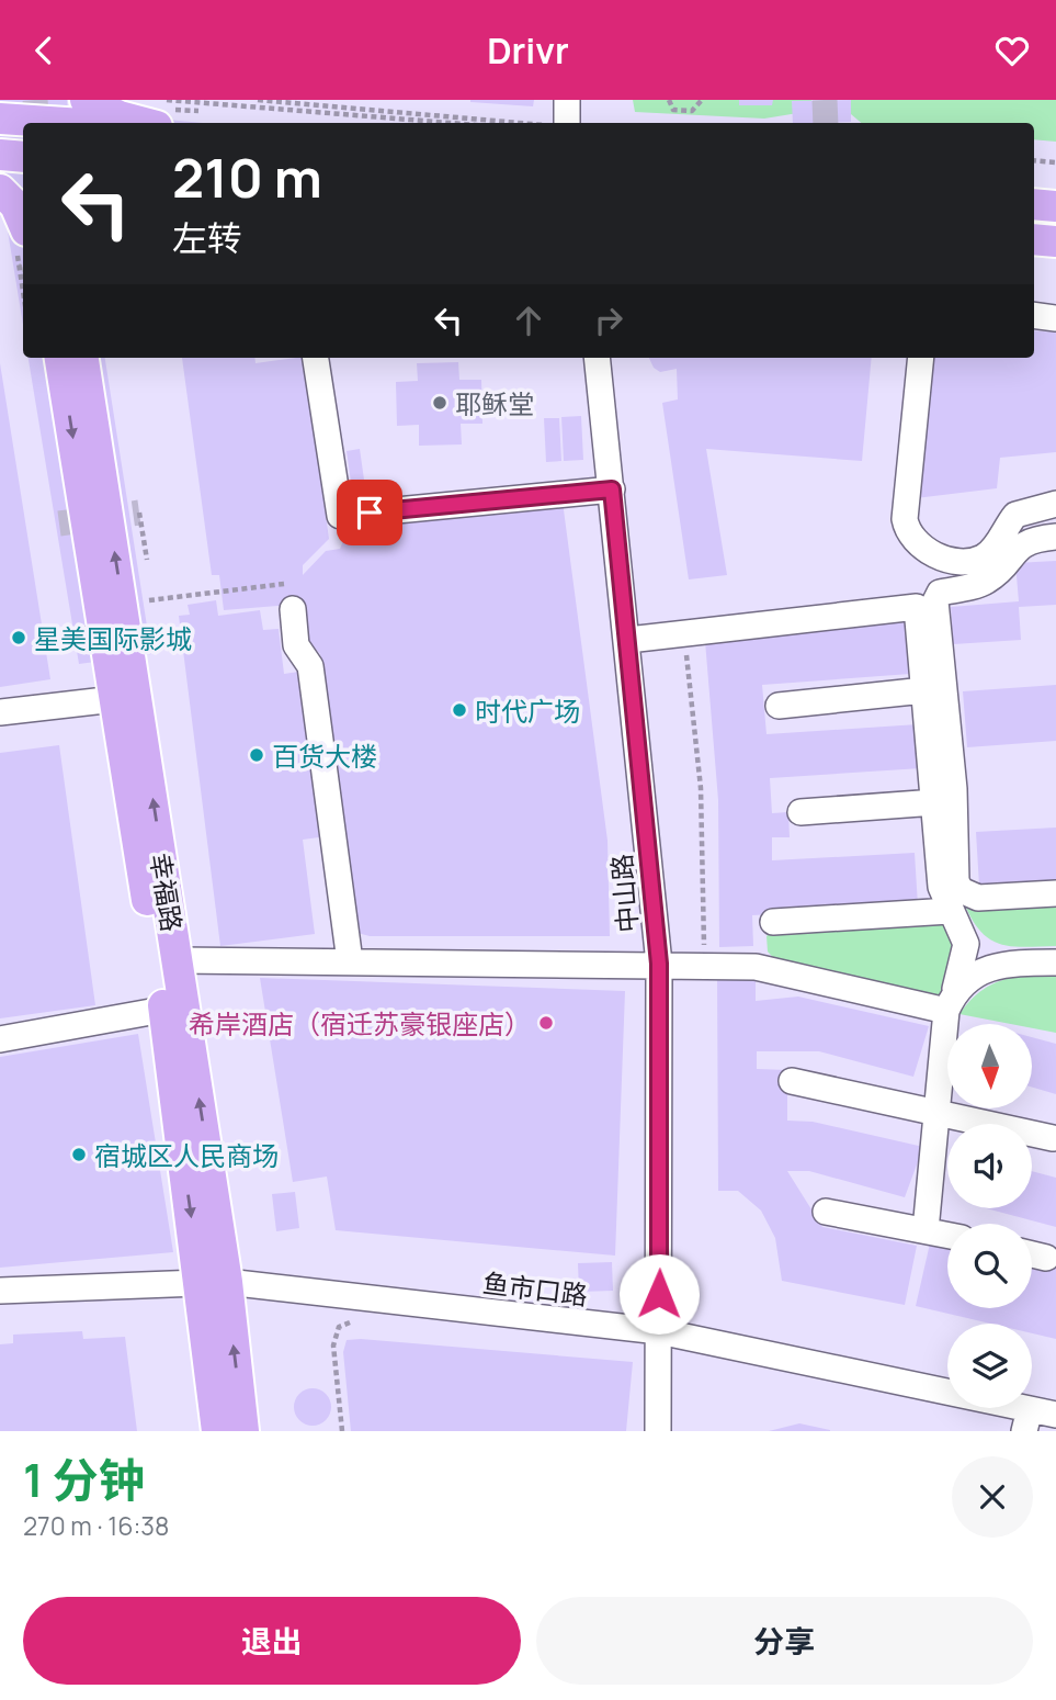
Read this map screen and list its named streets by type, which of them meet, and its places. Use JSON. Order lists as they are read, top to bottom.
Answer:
{
  "streets": {
    "main road": ["幸福路"],
    "street": ["中山路", "鱼市口路"]
  },
  "crossings": [
    ["幸福路", "鱼市口路"],
    ["中山路", "鱼市口路"]
  ],
  "places": [
    "耶稣堂",
    "星美国际影城",
    "时代广场",
    "百货大楼",
    "希岸酒店（宿迁苏豪银座店）",
    "宿城区人民商场"
  ],
  "north": "bottom",
  "page": {
    "header": "Drivr",
    "turn": ["210 m", "左转"],
    "heading": ["1 分钟", "270 m · 16:38"],
    "buttons": ["退出", "分享"]
  }
}
